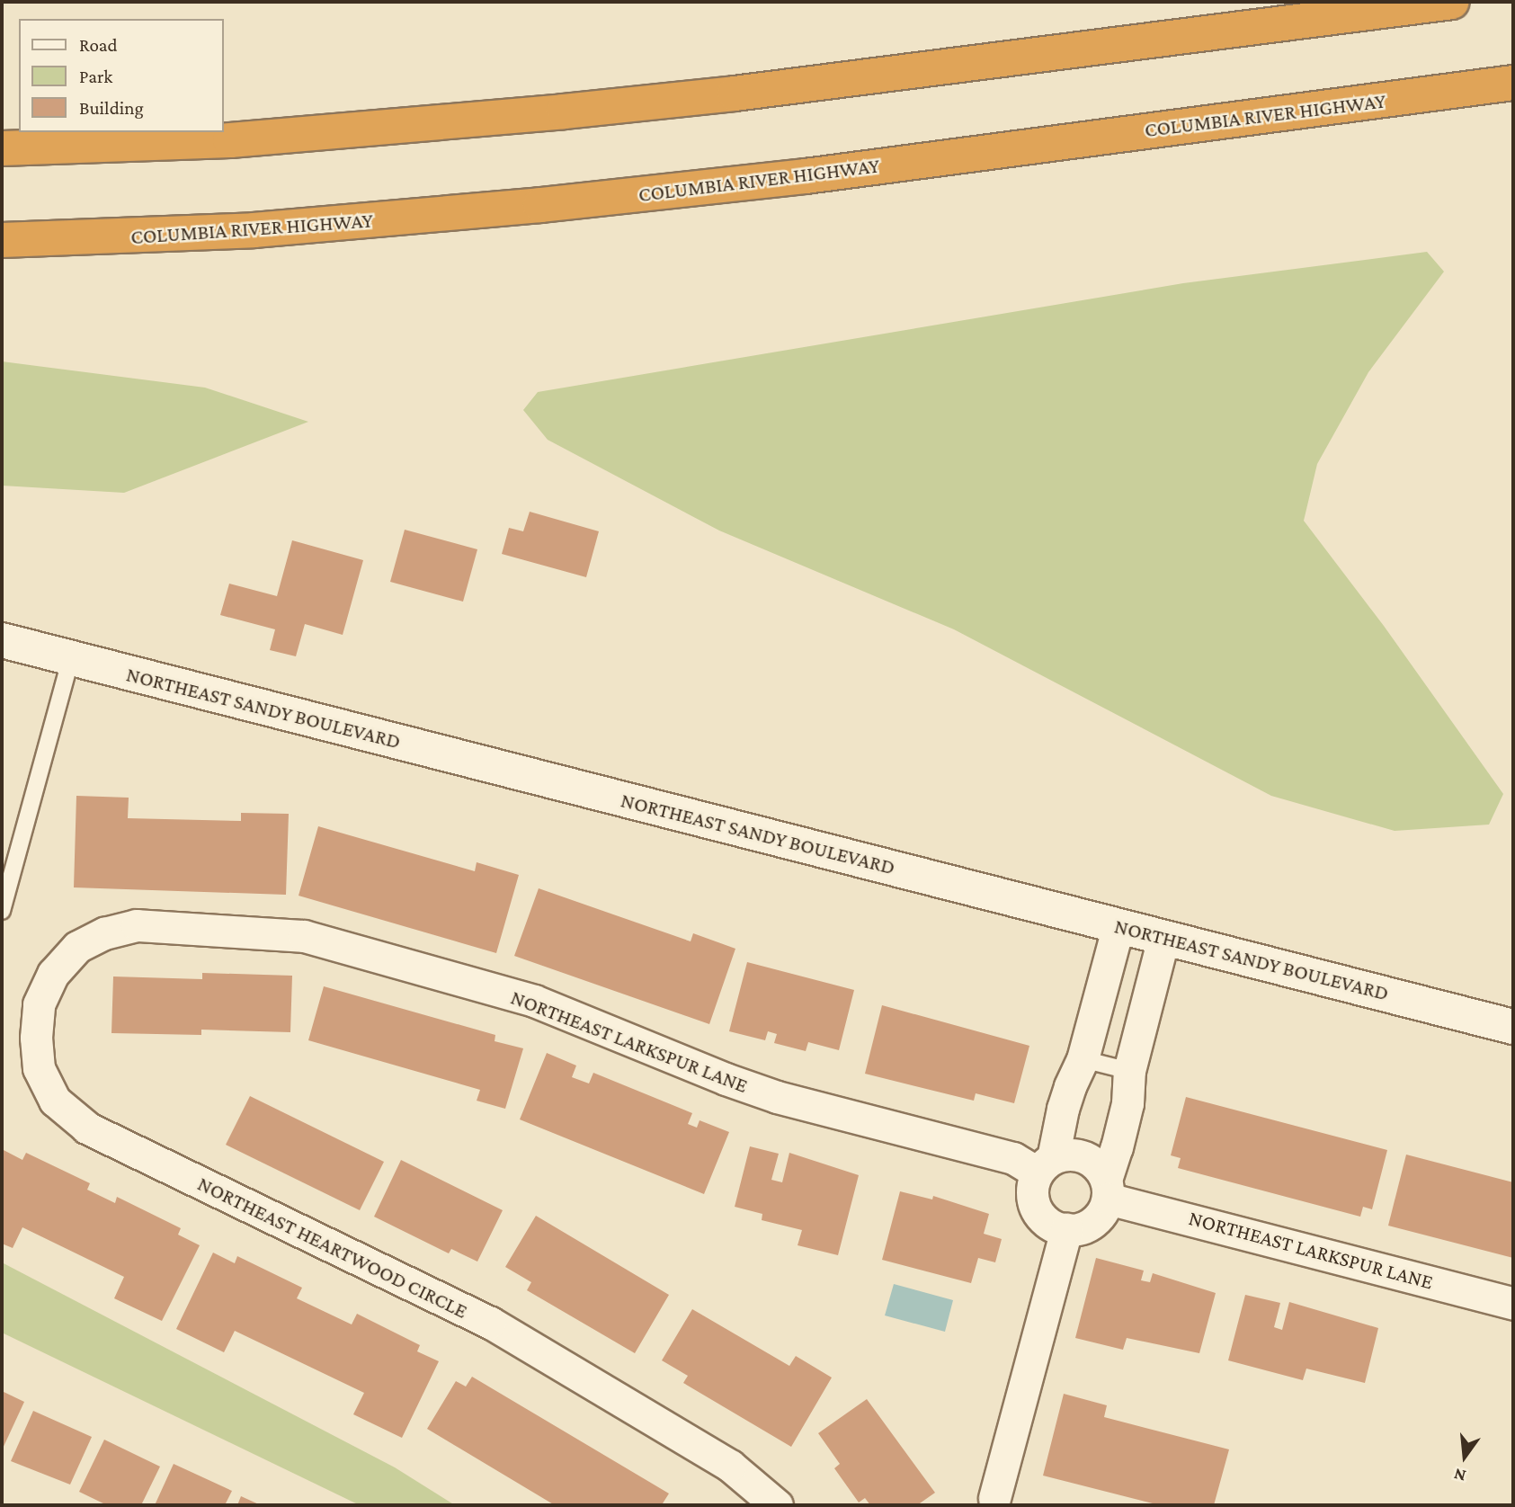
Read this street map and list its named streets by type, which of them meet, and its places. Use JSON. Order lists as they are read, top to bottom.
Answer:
{
  "streets": {
    "highway": ["COLUMBIA RIVER HIGHWAY"],
    "main road": ["NORTHEAST SANDY BOULEVARD"],
    "street": ["NORTHEAST LARKSPUR LANE", "NORTHEAST HEARTWOOD CIRCLE"]
  },
  "crossings": [
    ["NORTHEAST LARKSPUR LANE", "NORTHEAST HEARTWOOD CIRCLE"]
  ],
  "legend": ["Road", "Park", "Building"],
  "north": "bottom"
}
